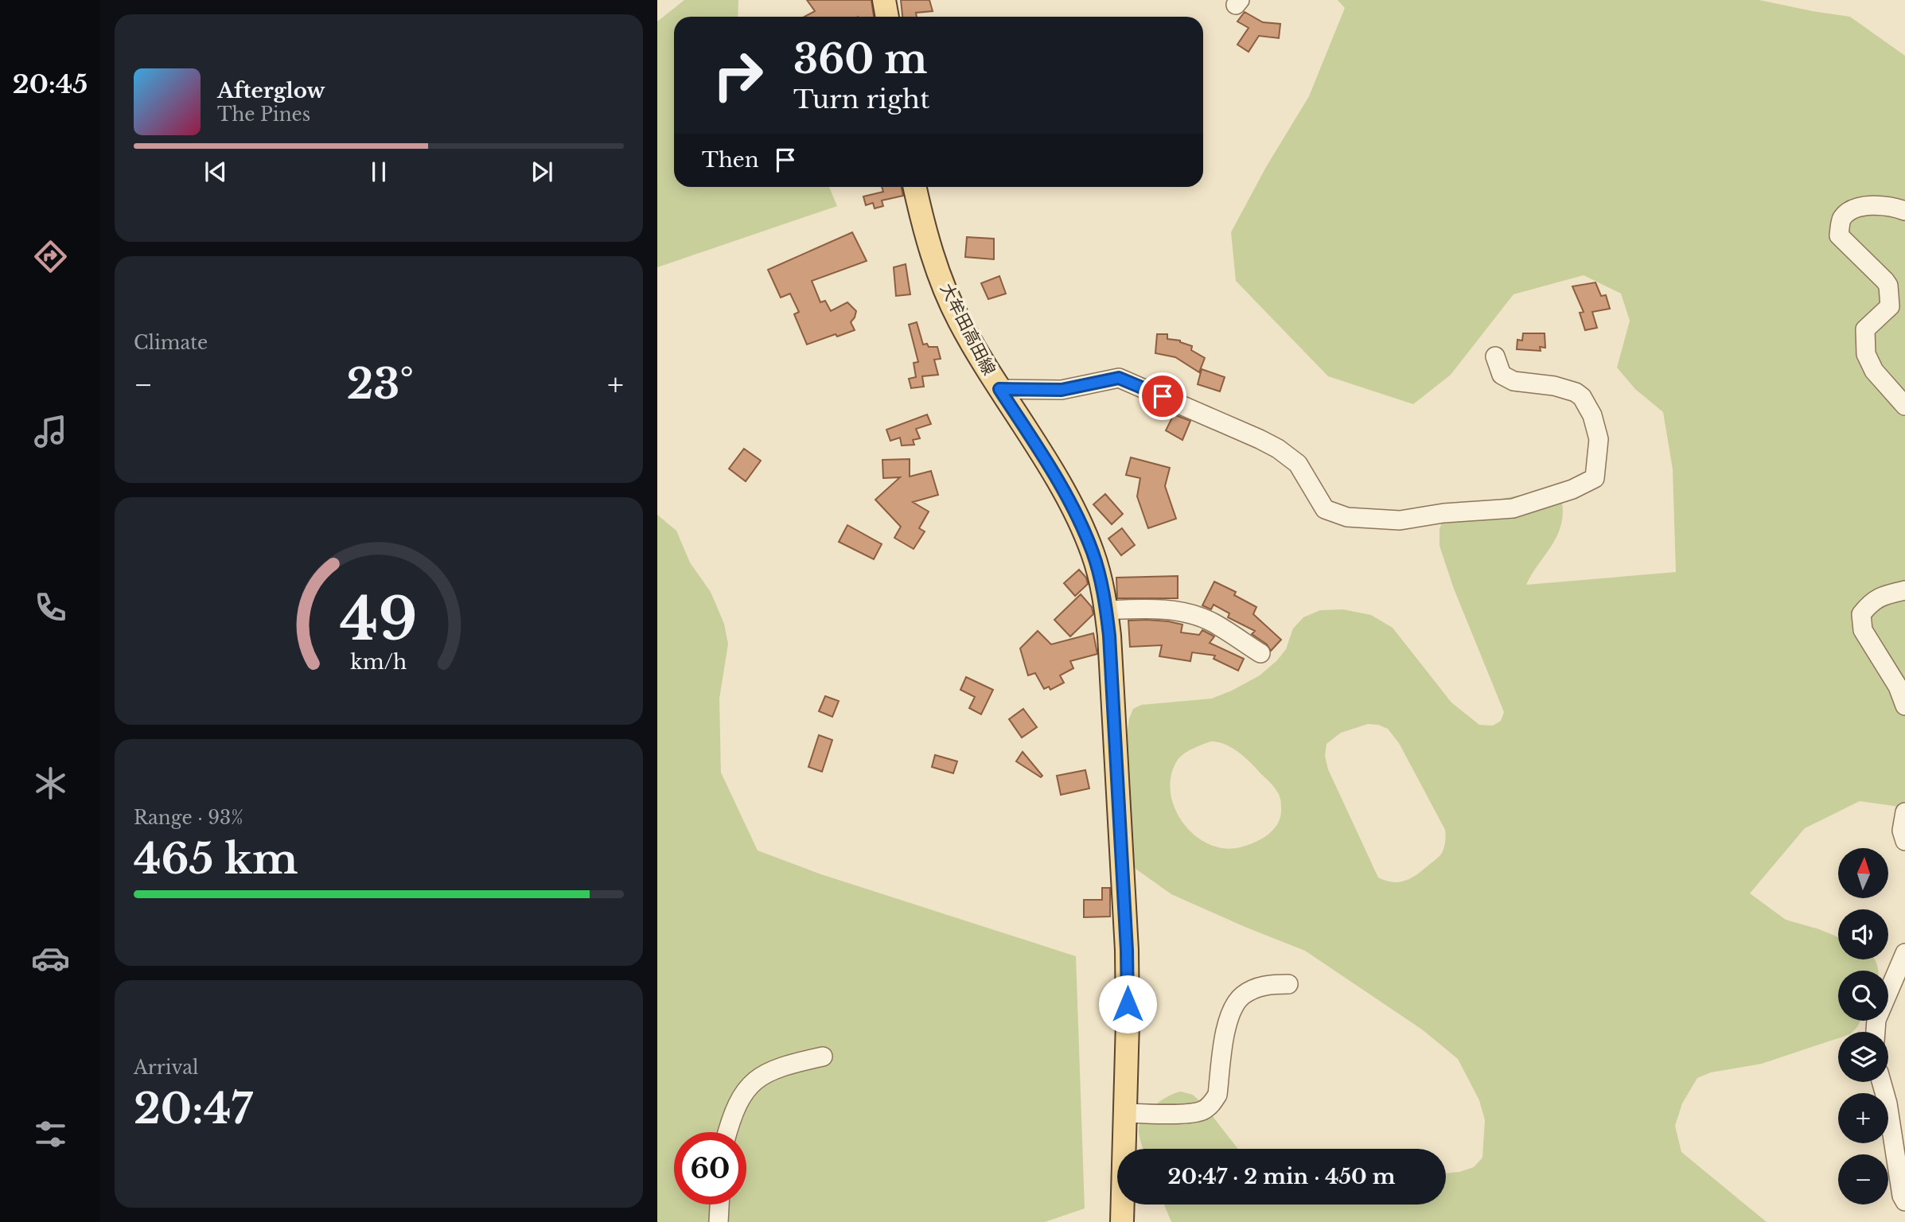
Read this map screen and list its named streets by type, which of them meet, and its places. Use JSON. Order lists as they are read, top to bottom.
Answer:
{
  "streets": {
    "main road": ["大牟田高田線"]
  },
  "north": "top",
  "page": {
    "tabs": "20:45",
    "turn": ["360 m", "Turn right"],
    "song": ["Afterglow", "The Pines"],
    "then": "Then",
    "tile": [
      "Climate",
      ["Range · 93%", "465 km"],
      ["Arrival", "20:47"]
    ],
    "heat": ["−", "23°", "+"],
    "map_buttons": ["+", "−"],
    "limit": "60",
    "trip": "20:47 · 2 min · 450 m",
    "gauge": ["49", "km/h"]
  }
}
